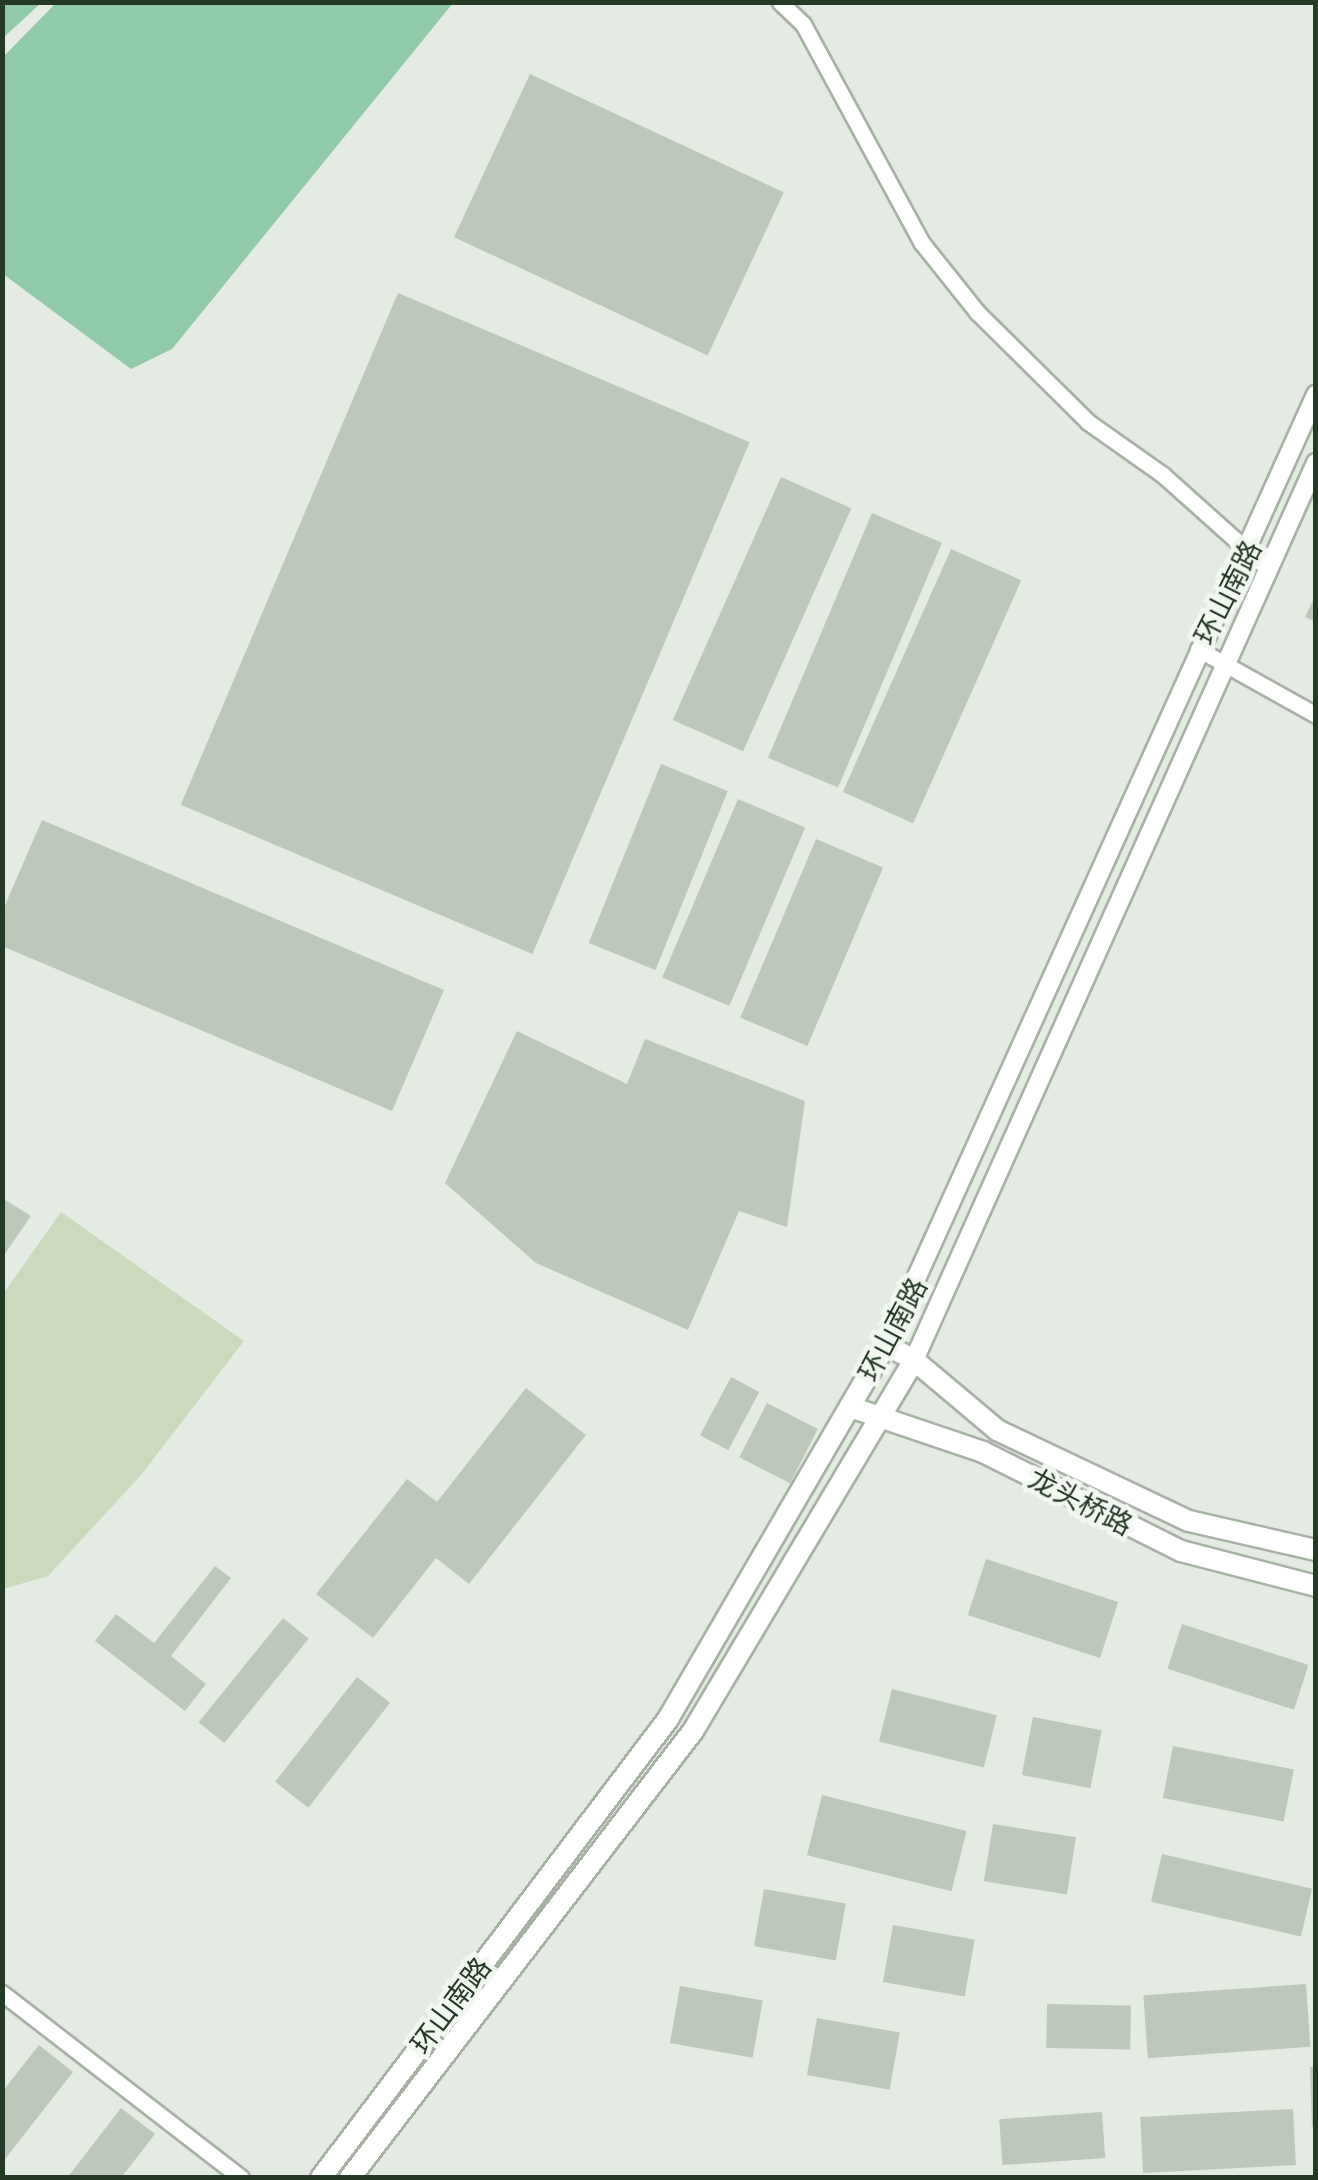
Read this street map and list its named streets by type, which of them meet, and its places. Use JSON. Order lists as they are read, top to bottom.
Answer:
{
  "streets": {
    "main road": ["环山南路", "龙头桥路"]
  },
  "crossings": [
    ["环山南路", "龙头桥路"]
  ]
}
